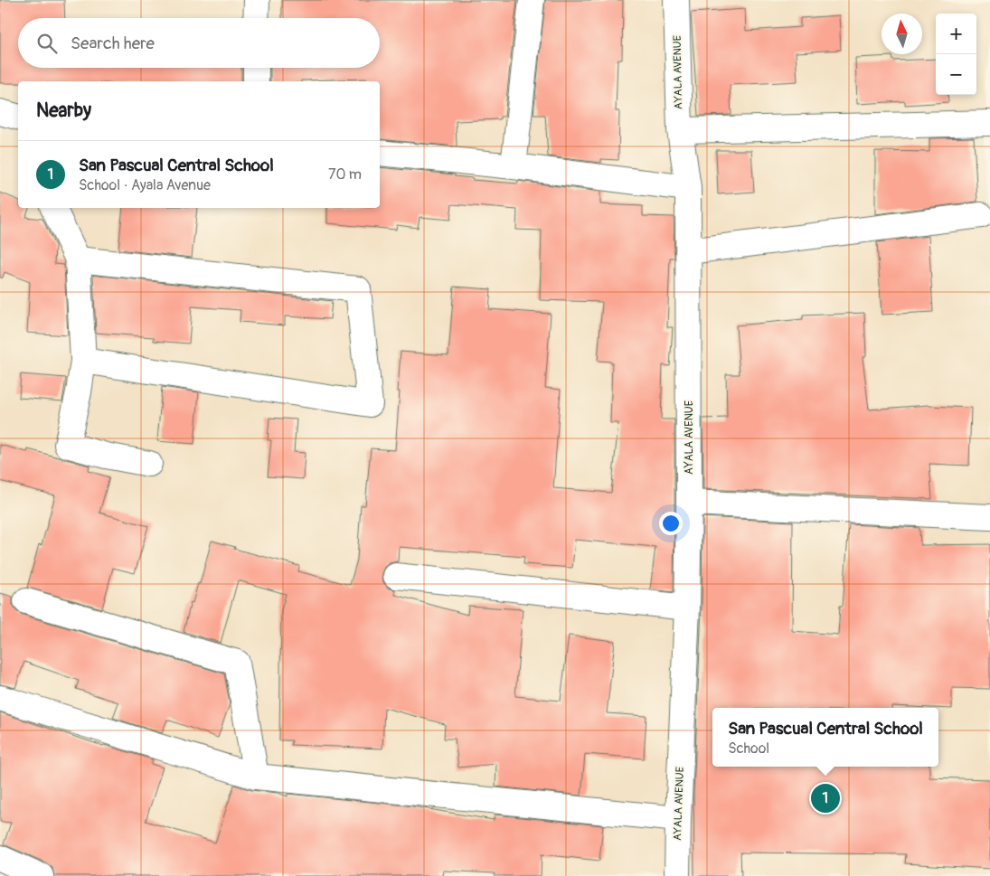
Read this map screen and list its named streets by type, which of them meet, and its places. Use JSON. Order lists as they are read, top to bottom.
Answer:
{
  "streets": {
    "street": ["AYALA AVENUE"]
  },
  "north": "top",
  "page": {
    "map_buttons": ["+", "−"],
    "search": "Search here",
    "heading": "Nearby",
    "list": [
      {
        "mark": "1",
        "name": "San Pascual Central School",
        "note": "School · Ayala Avenue",
        "value": "70 m"
      }
    ],
    "popup": ["San Pascual Central School", "School"],
    "pins": "1"
  }
}
